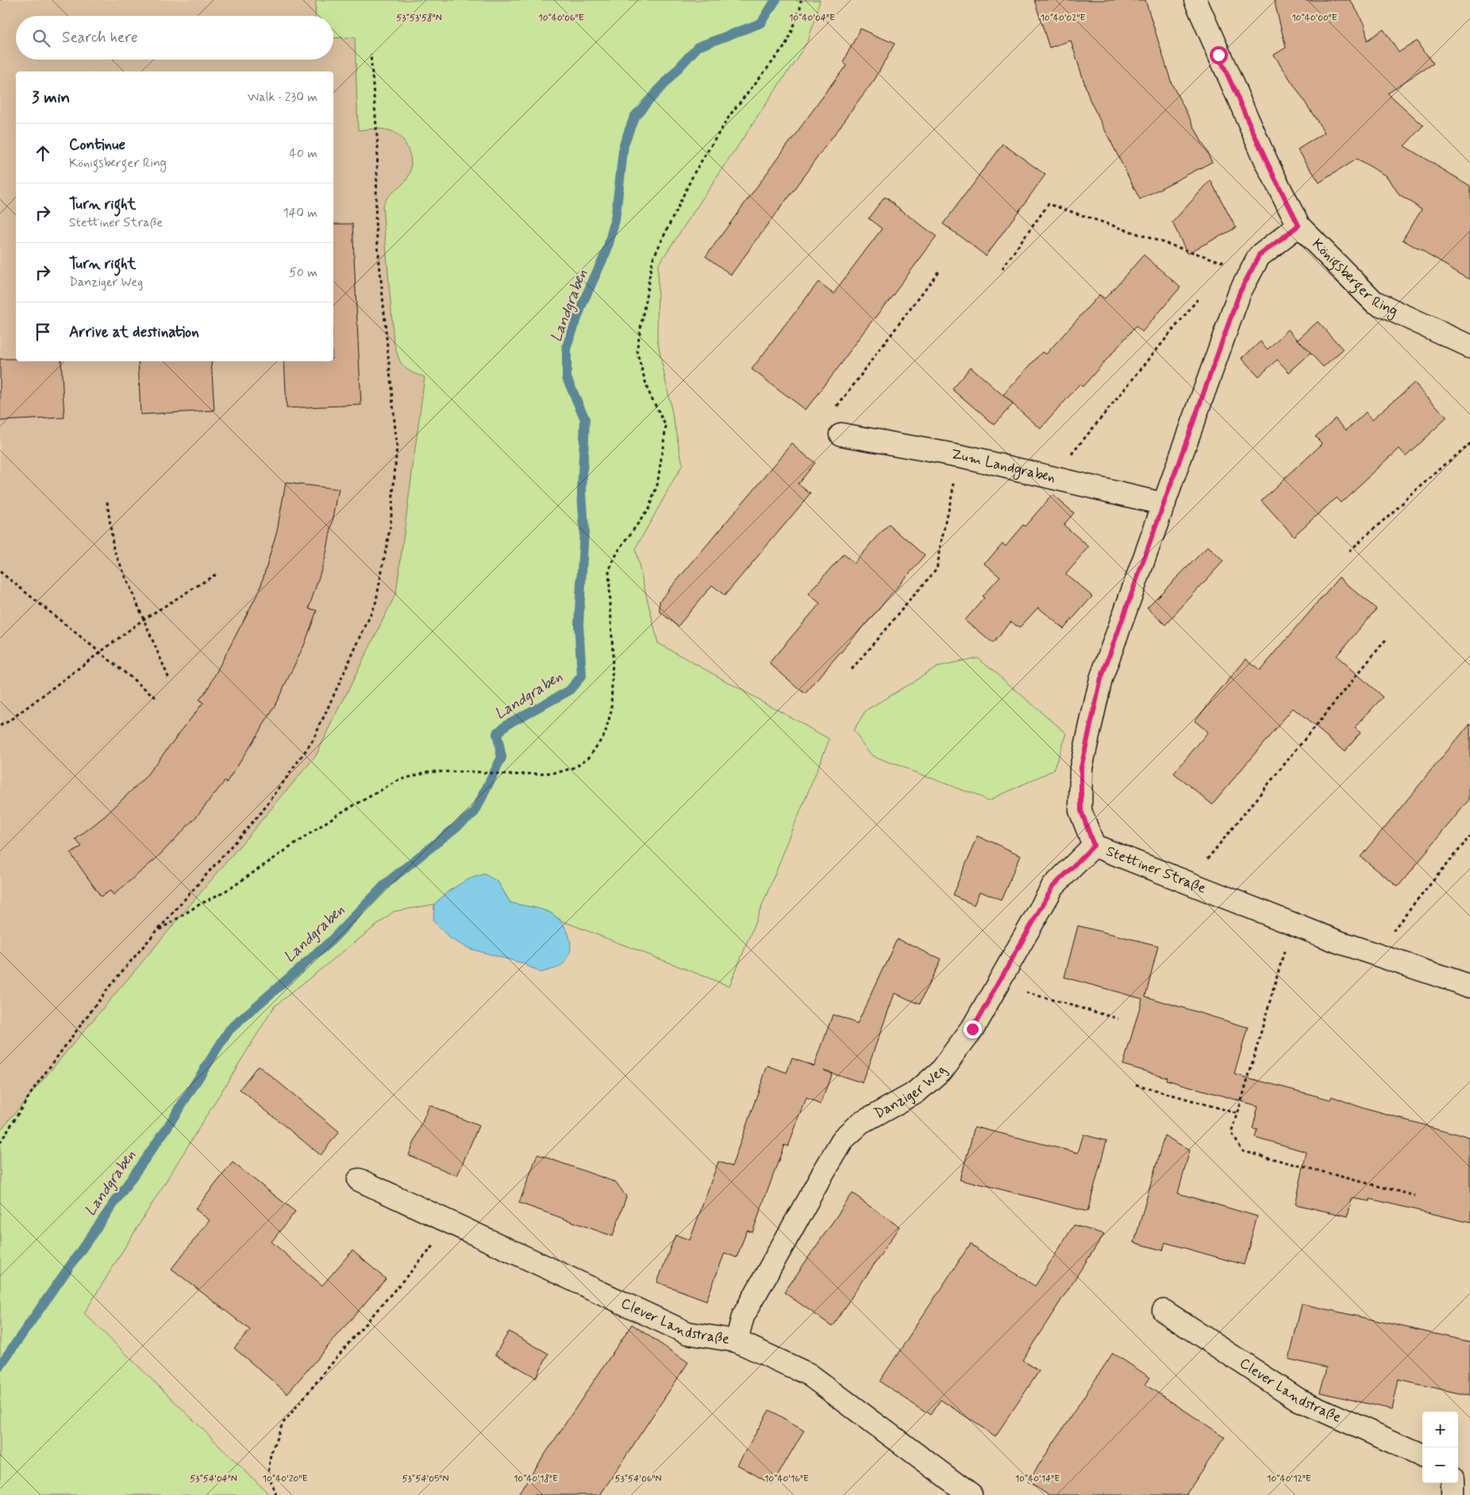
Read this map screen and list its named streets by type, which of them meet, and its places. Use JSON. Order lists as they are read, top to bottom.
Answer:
{
  "streets": {
    "street": [
      "Königsberger Ring",
      "Zum Landgraben",
      "Stettiner Straße",
      "Danziger Weg",
      "Clever Landstraße"
    ]
  },
  "crossings": [
    ["Königsberger Ring", "Stettiner Straße"],
    ["Zum Landgraben", "Stettiner Straße"],
    ["Stettiner Straße", "Danziger Weg"],
    ["Danziger Weg", "Clever Landstraße"]
  ],
  "water": ["Landgraben"],
  "page": {
    "search": "Search here",
    "heading": ["3 min", "Walk · 230 m"],
    "list": [
      ["Continue", "Königsberger Ring", "40 m"],
      ["Turn right", "Stettiner Straße", "140 m"],
      ["Turn right", "Danziger Weg", "50 m"],
      "Arrive at destination"
    ],
    "map_buttons": ["+", "−"]
  },
  "coordinates": [
    "53°53'58\"N",
    "10°40'06\"E",
    "10°40'04\"E",
    "10°40'02\"E",
    "10°40'00\"E",
    "53°54'04\"N",
    "10°40'20\"E",
    "53°54'05\"N",
    "10°40'18\"E",
    "53°54'06\"N",
    "10°40'16\"E",
    "10°40'14\"E",
    "10°40'12\"E"
  ]
}
